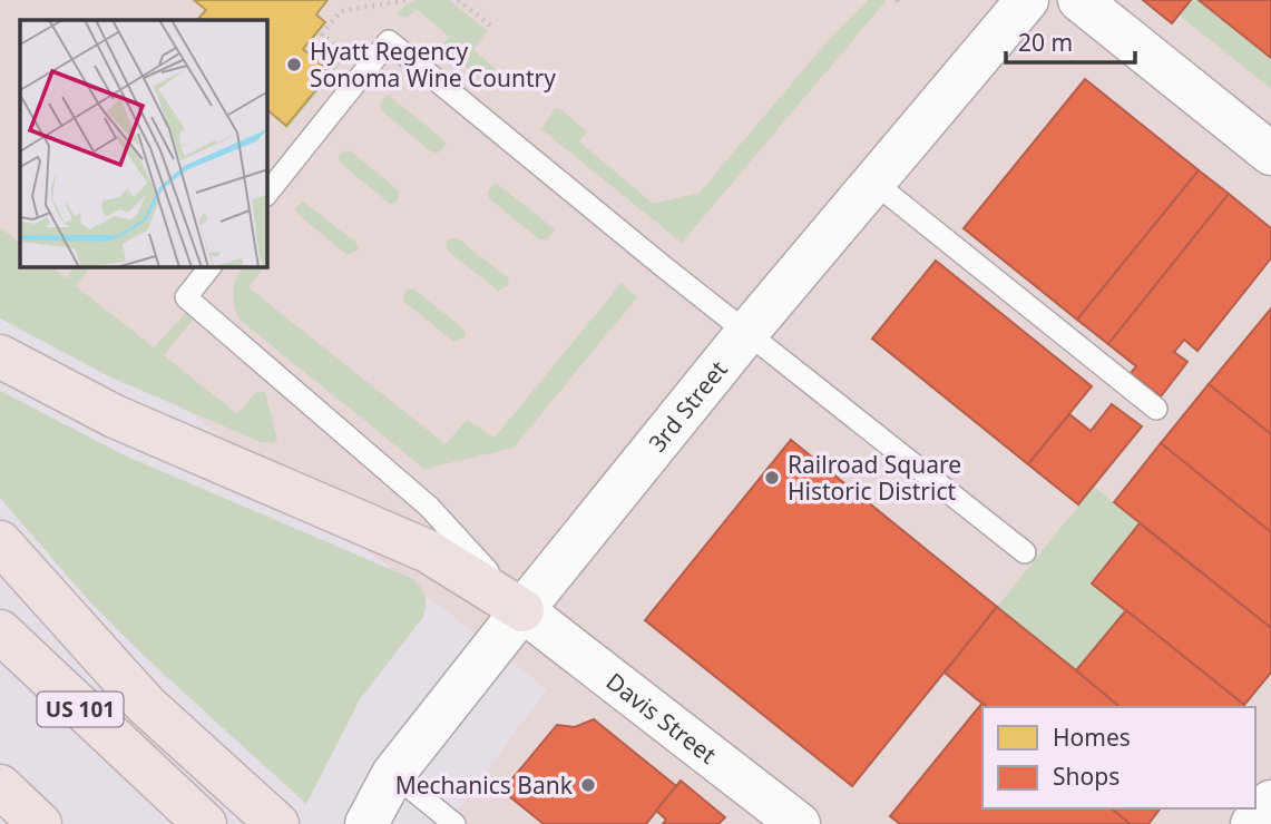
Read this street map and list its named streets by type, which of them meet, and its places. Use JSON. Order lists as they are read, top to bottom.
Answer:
{
  "streets": {
    "highway": ["US 101"],
    "main road": ["3rd Street", "Davis Street"]
  },
  "crossings": [
    ["3rd Street", "Davis Street"]
  ],
  "places": ["Hyatt Regency Sonoma Wine Country", "Railroad Square Historic District", "Mechanics Bank"],
  "legend": ["Homes", "Shops"],
  "scale_bar": "20 m"
}
